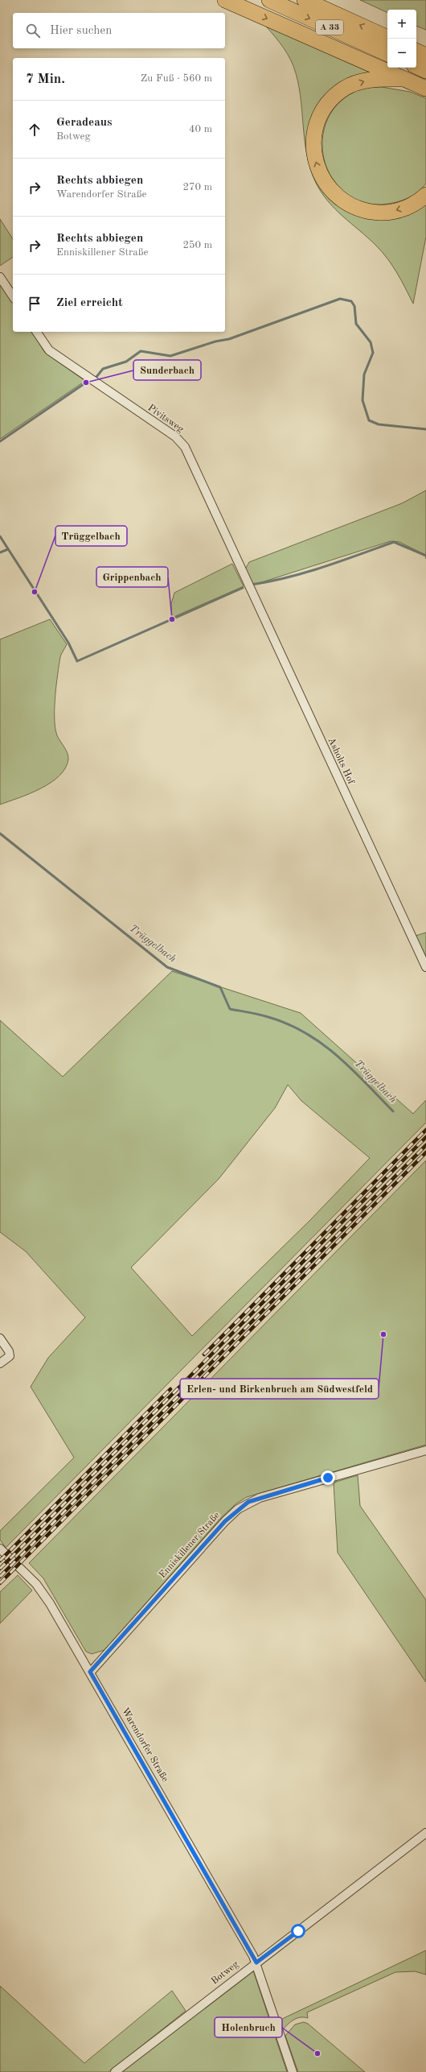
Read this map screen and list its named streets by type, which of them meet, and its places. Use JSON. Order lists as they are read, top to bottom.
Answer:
{
  "streets": {
    "highway": ["A 33"],
    "street": [
      "Pivitsweg",
      "Asholts Hof",
      "Enniskillener Straße",
      "Warendorfer Straße",
      "Botweg"
    ]
  },
  "crossings": [
    ["Pivitsweg", "Asholts Hof"],
    ["Enniskillener Straße", "Warendorfer Straße"],
    ["Warendorfer Straße", "Botweg"]
  ],
  "water": ["Trüggelbach"],
  "places": [
    "Sunderbach",
    "Trüggelbach",
    "Grippenbach",
    "Erlen- und Birkenbruch am Südwestfeld",
    "Holenbruch"
  ],
  "page": {
    "map_buttons": ["+", "−"],
    "search": "Hier suchen",
    "heading": ["7 Min.", "Zu Fuß · 560 m"],
    "list": [
      ["Geradeaus", "Botweg", "40 m"],
      ["Rechts abbiegen", "Warendorfer Straße", "270 m"],
      ["Rechts abbiegen", "Enniskillener Straße", "250 m"],
      "Ziel erreicht"
    ]
  }
}
